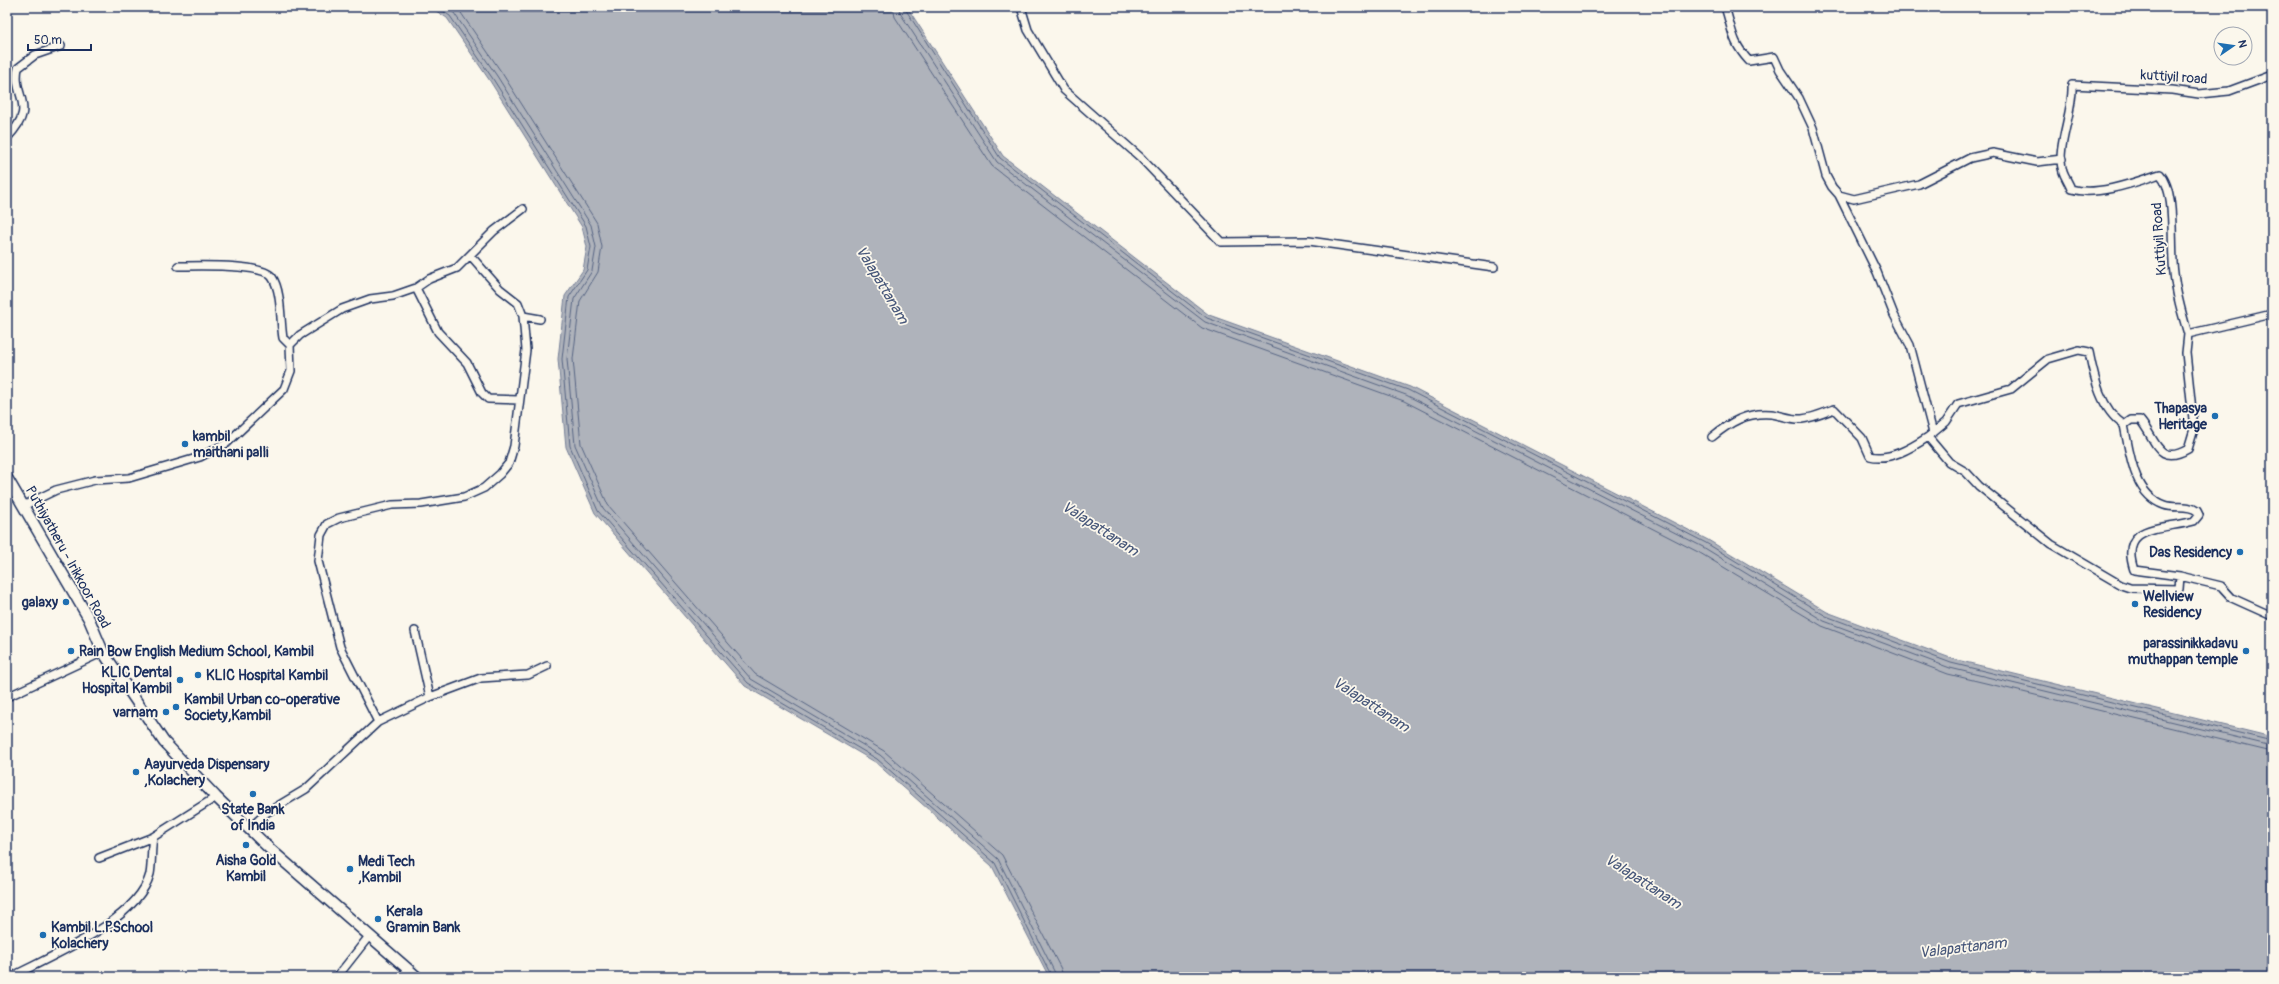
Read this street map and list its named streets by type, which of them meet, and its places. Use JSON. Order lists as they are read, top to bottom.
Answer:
{
  "streets": {
    "main road": ["Puthiyatheru - Irikkoor Road"],
    "street": ["kuttiyil road", "Kuttiyil Road"]
  },
  "crossings": [
    ["kuttiyil road", "Kuttiyil Road"]
  ],
  "water": ["Valapattanam"],
  "places": [
    "Thapasya Heritage",
    "kambil maithani palli",
    "Das Residency",
    "galaxy",
    "Wellview Residency",
    "Rain Bow English Medium School, Kambil",
    "parassinikkadavu muthappan temple",
    "KLIC Hospital Kambil",
    "KLIC Dental Hospital Kambil",
    "Kambil Urban co-operative Society,Kambil",
    "varnam",
    "Aayurveda Dispensary ,Kolachery",
    "State Bank of India",
    "Aisha Gold Kambil",
    "Medi Tech ,Kambil",
    "Kerala Gramin Bank",
    "Kambil L.P.School Kolachery"
  ],
  "scale_bar": "50 m",
  "north": "right"
}
